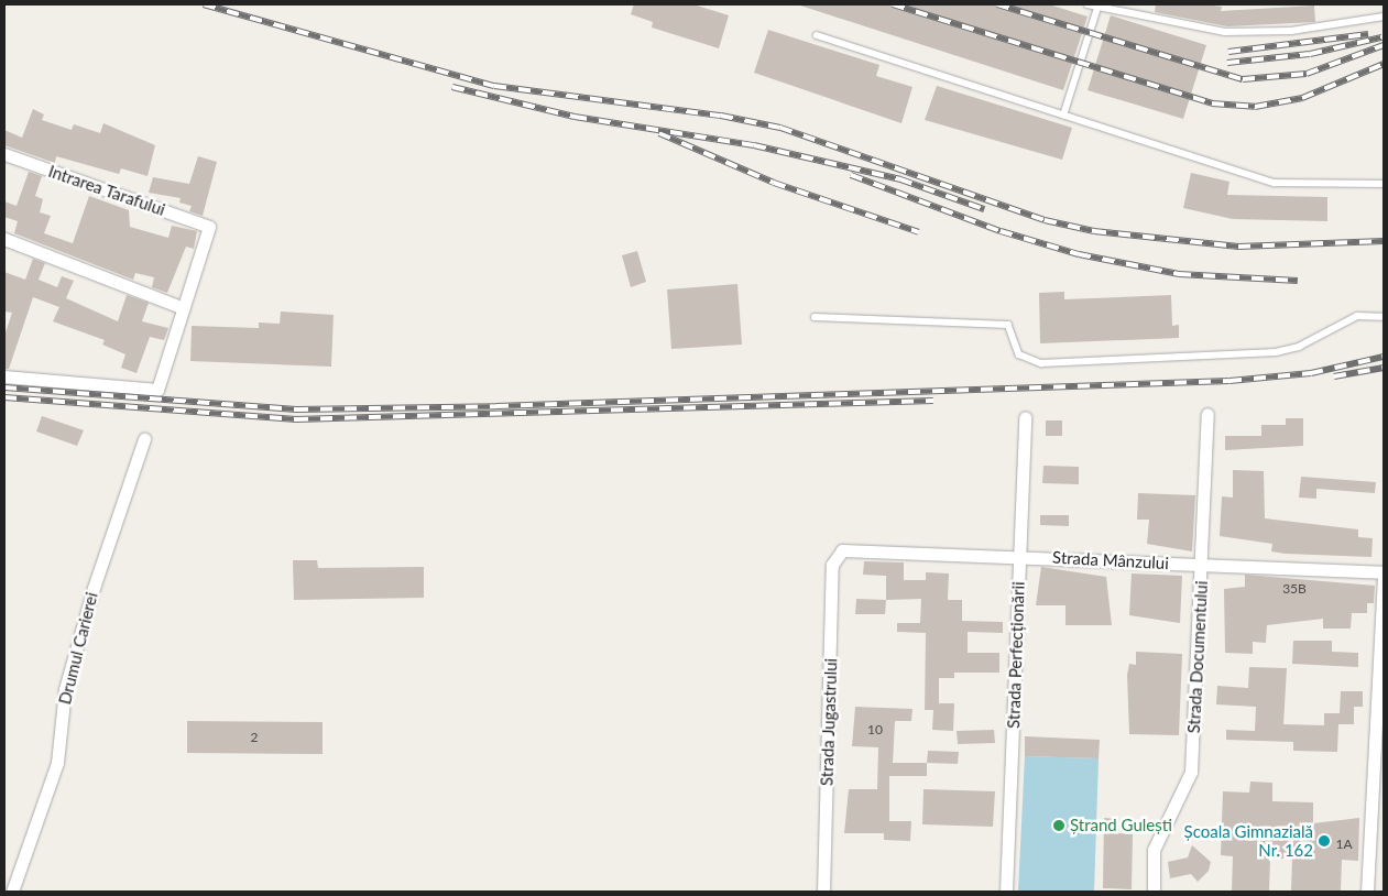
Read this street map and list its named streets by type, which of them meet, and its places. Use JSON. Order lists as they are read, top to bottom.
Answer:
{
  "streets": {
    "street": [
      "Intrarea Tarafului",
      "Strada Mânzului",
      "Drumul Carierei",
      "Strada Perfecționării",
      "Strada Documentului",
      "Strada Jugastrului"
    ]
  },
  "crossings": [
    ["Strada Mânzului", "Strada Perfecționării"],
    ["Strada Mânzului", "Strada Documentului"],
    ["Strada Mânzului", "Strada Jugastrului"]
  ],
  "places": ["Ștrand Gulești", "Școala Gimnazială Nr. 162"],
  "house_numbers": [
    "35B",
    "10",
    "2",
    "1A"
  ]
}
